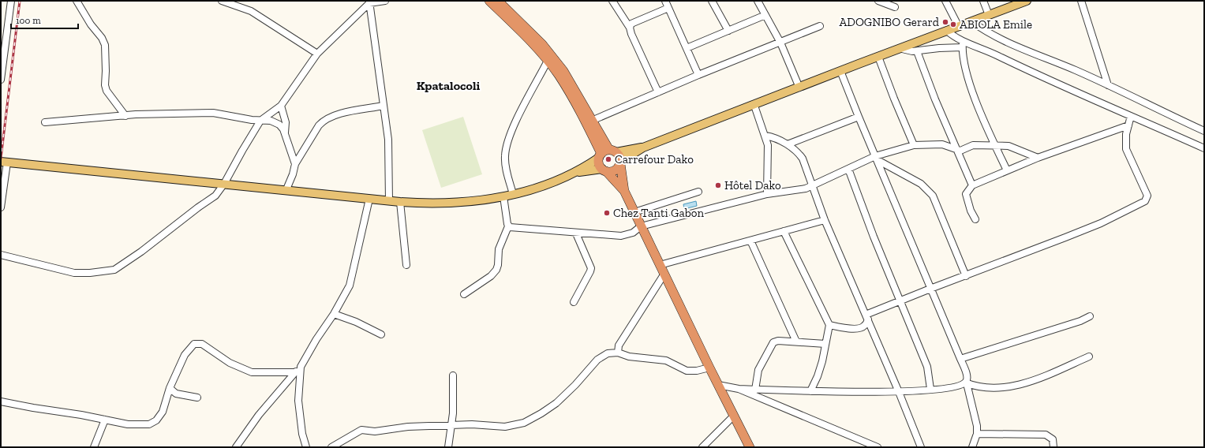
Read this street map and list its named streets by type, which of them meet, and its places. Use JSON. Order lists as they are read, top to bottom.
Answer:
{
  "districts": ["Kpatalocoli"],
  "places": [
    "ADOGNIBO Gerard",
    "ABIOLA Emile",
    "Carrefour Dako",
    "Hôtel Dako",
    "Chez Tanti Gabon"
  ],
  "scale_bar": "100 m"
}
